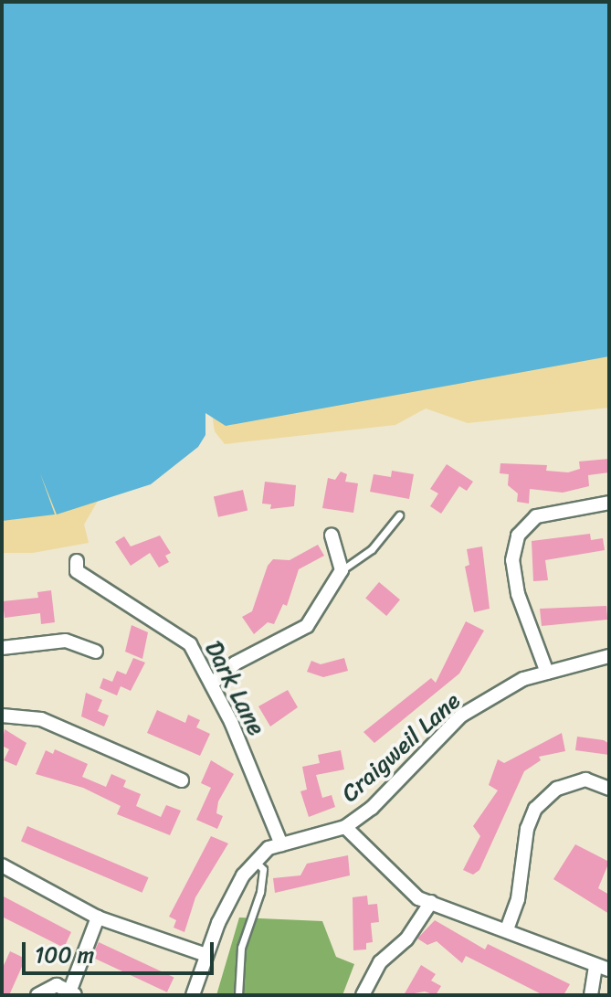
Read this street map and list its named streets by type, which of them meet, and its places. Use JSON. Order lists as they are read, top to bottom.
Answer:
{
  "streets": {
    "street": ["Dark Lane", "Craigweil Lane"]
  },
  "scale_bar": "100 m"
}
